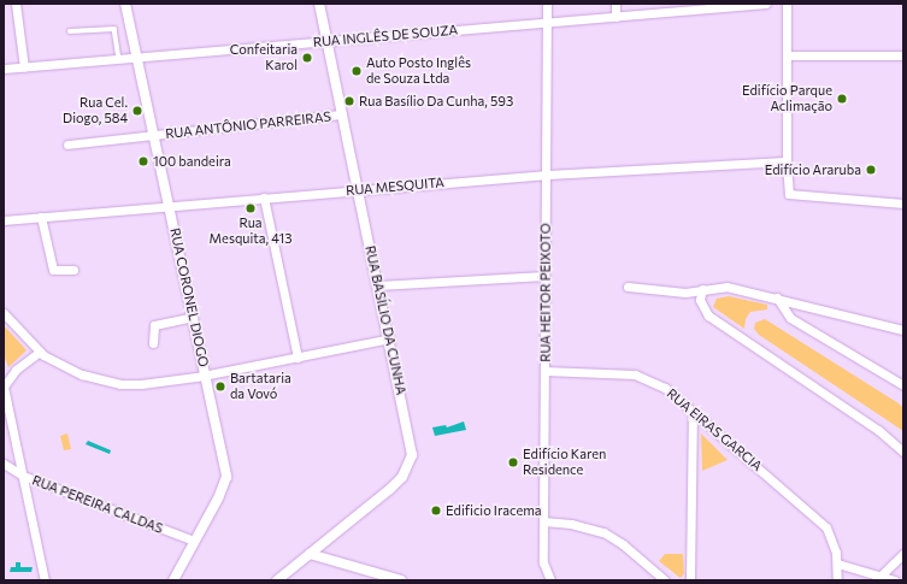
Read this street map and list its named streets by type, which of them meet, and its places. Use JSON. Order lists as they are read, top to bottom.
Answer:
{
  "streets": {
    "street": [
      "RUA INGLÊS DE SOUZA",
      "RUA ANTÔNIO PARREIRAS",
      "RUA MESQUITA",
      "RUA HEITOR PEIXOTO",
      "RUA CORONEL DIOGO",
      "RUA BASÍLIO DA CUNHA",
      "RUA EIRAS GARCIA",
      "RUA PEREIRA CALDAS"
    ]
  },
  "crossings": [
    ["RUA INGLÊS DE SOUZA", "RUA HEITOR PEIXOTO"],
    ["RUA INGLÊS DE SOUZA", "RUA CORONEL DIOGO"],
    ["RUA INGLÊS DE SOUZA", "RUA BASÍLIO DA CUNHA"],
    ["RUA ANTÔNIO PARREIRAS", "RUA CORONEL DIOGO"],
    ["RUA ANTÔNIO PARREIRAS", "RUA BASÍLIO DA CUNHA"],
    ["RUA MESQUITA", "RUA HEITOR PEIXOTO"],
    ["RUA MESQUITA", "RUA CORONEL DIOGO"],
    ["RUA MESQUITA", "RUA BASÍLIO DA CUNHA"],
    ["RUA HEITOR PEIXOTO", "RUA EIRAS GARCIA"],
    ["RUA CORONEL DIOGO", "RUA PEREIRA CALDAS"]
  ],
  "places": [
    "Confeitaria Karol",
    "Auto Posto Inglês de Souza Ltda",
    "Edifício Parque Aclimação",
    "Rua Basílio Da Cunha, 593",
    "Rua Cel. Diogo, 584",
    "100 bandeira",
    "Edifício Araruba",
    "Rua Mesquita, 413",
    "Bartataria da Vovó",
    "Edifício Karen Residence",
    "Edificio Iracema"
  ]
}
